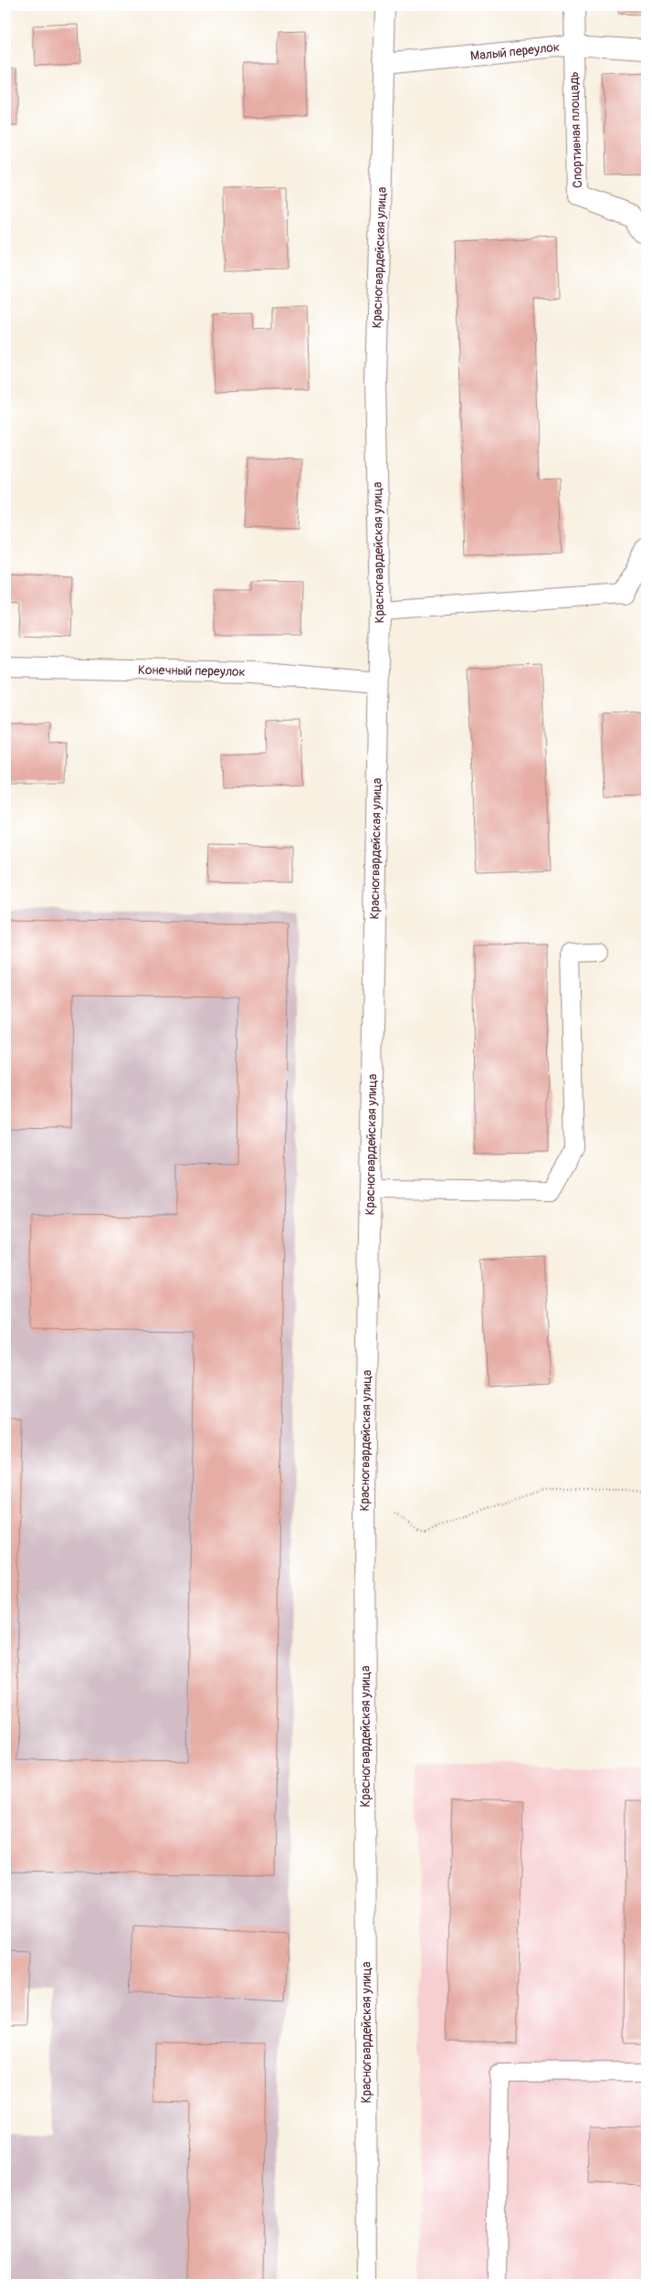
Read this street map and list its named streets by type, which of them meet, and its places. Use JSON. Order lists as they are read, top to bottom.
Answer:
{
  "streets": {
    "street": [
      "Малый переулок",
      "Спортивная площадь",
      "Красногвардейская улица",
      "Конечный переулок"
    ]
  },
  "crossings": [
    ["Малый переулок", "Спортивная площадь"],
    ["Малый переулок", "Красногвардейская улица"],
    ["Красногвардейская улица", "Конечный переулок"]
  ]
}
